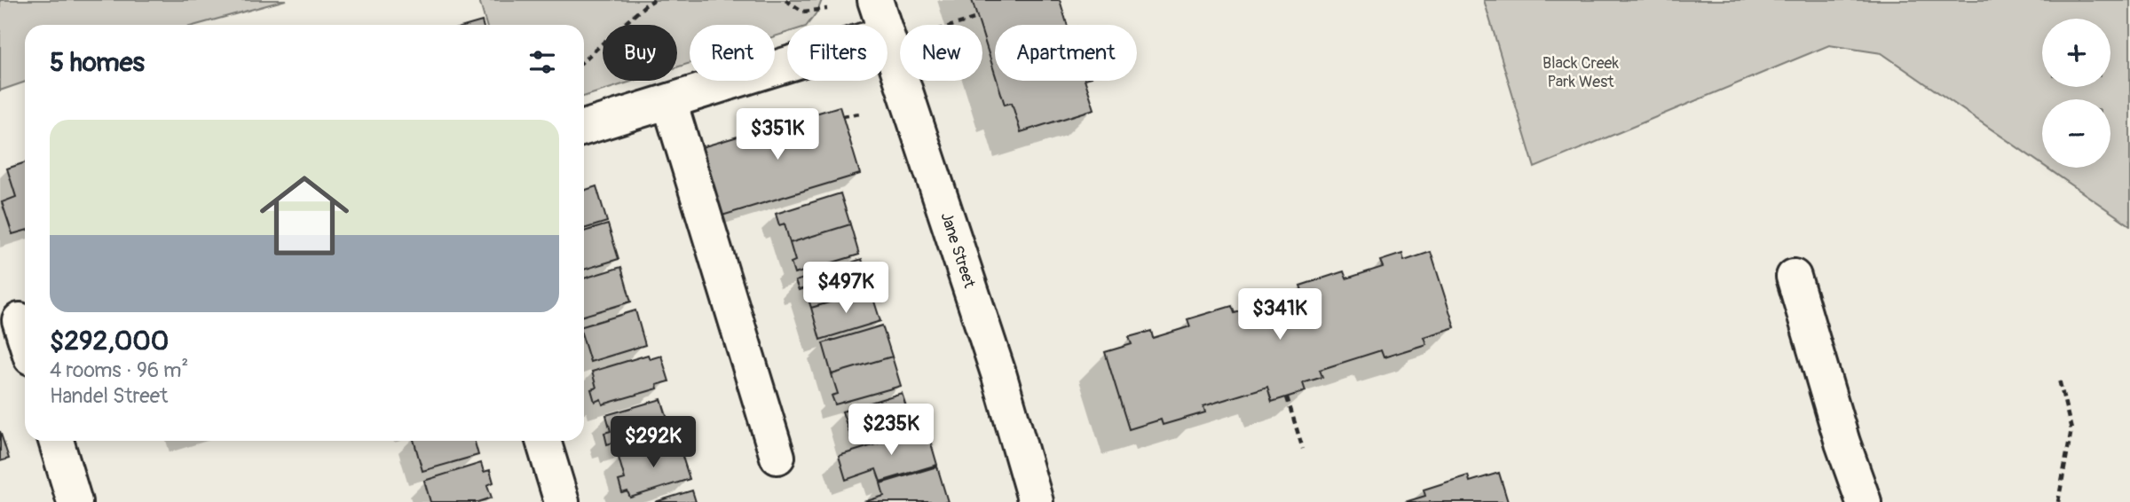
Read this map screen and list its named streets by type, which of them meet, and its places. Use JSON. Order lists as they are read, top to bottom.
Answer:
{
  "streets": {
    "main road": ["Jane Street"]
  },
  "parks": ["Black Creek Park West"],
  "page": {
    "map_buttons": ["+", "−"],
    "chip": [
      "Buy",
      "Rent",
      "Filters",
      "New",
      "Apartment"
    ],
    "heading": "5 homes",
    "list": [
      {
        "name": "$292,000",
        "note": "4 rooms · 96 m² · Handel Street"
      }
    ],
    "price": [
      "$351K",
      "$497K",
      "$341K",
      "$235K",
      "$292K"
    ]
  }
}
